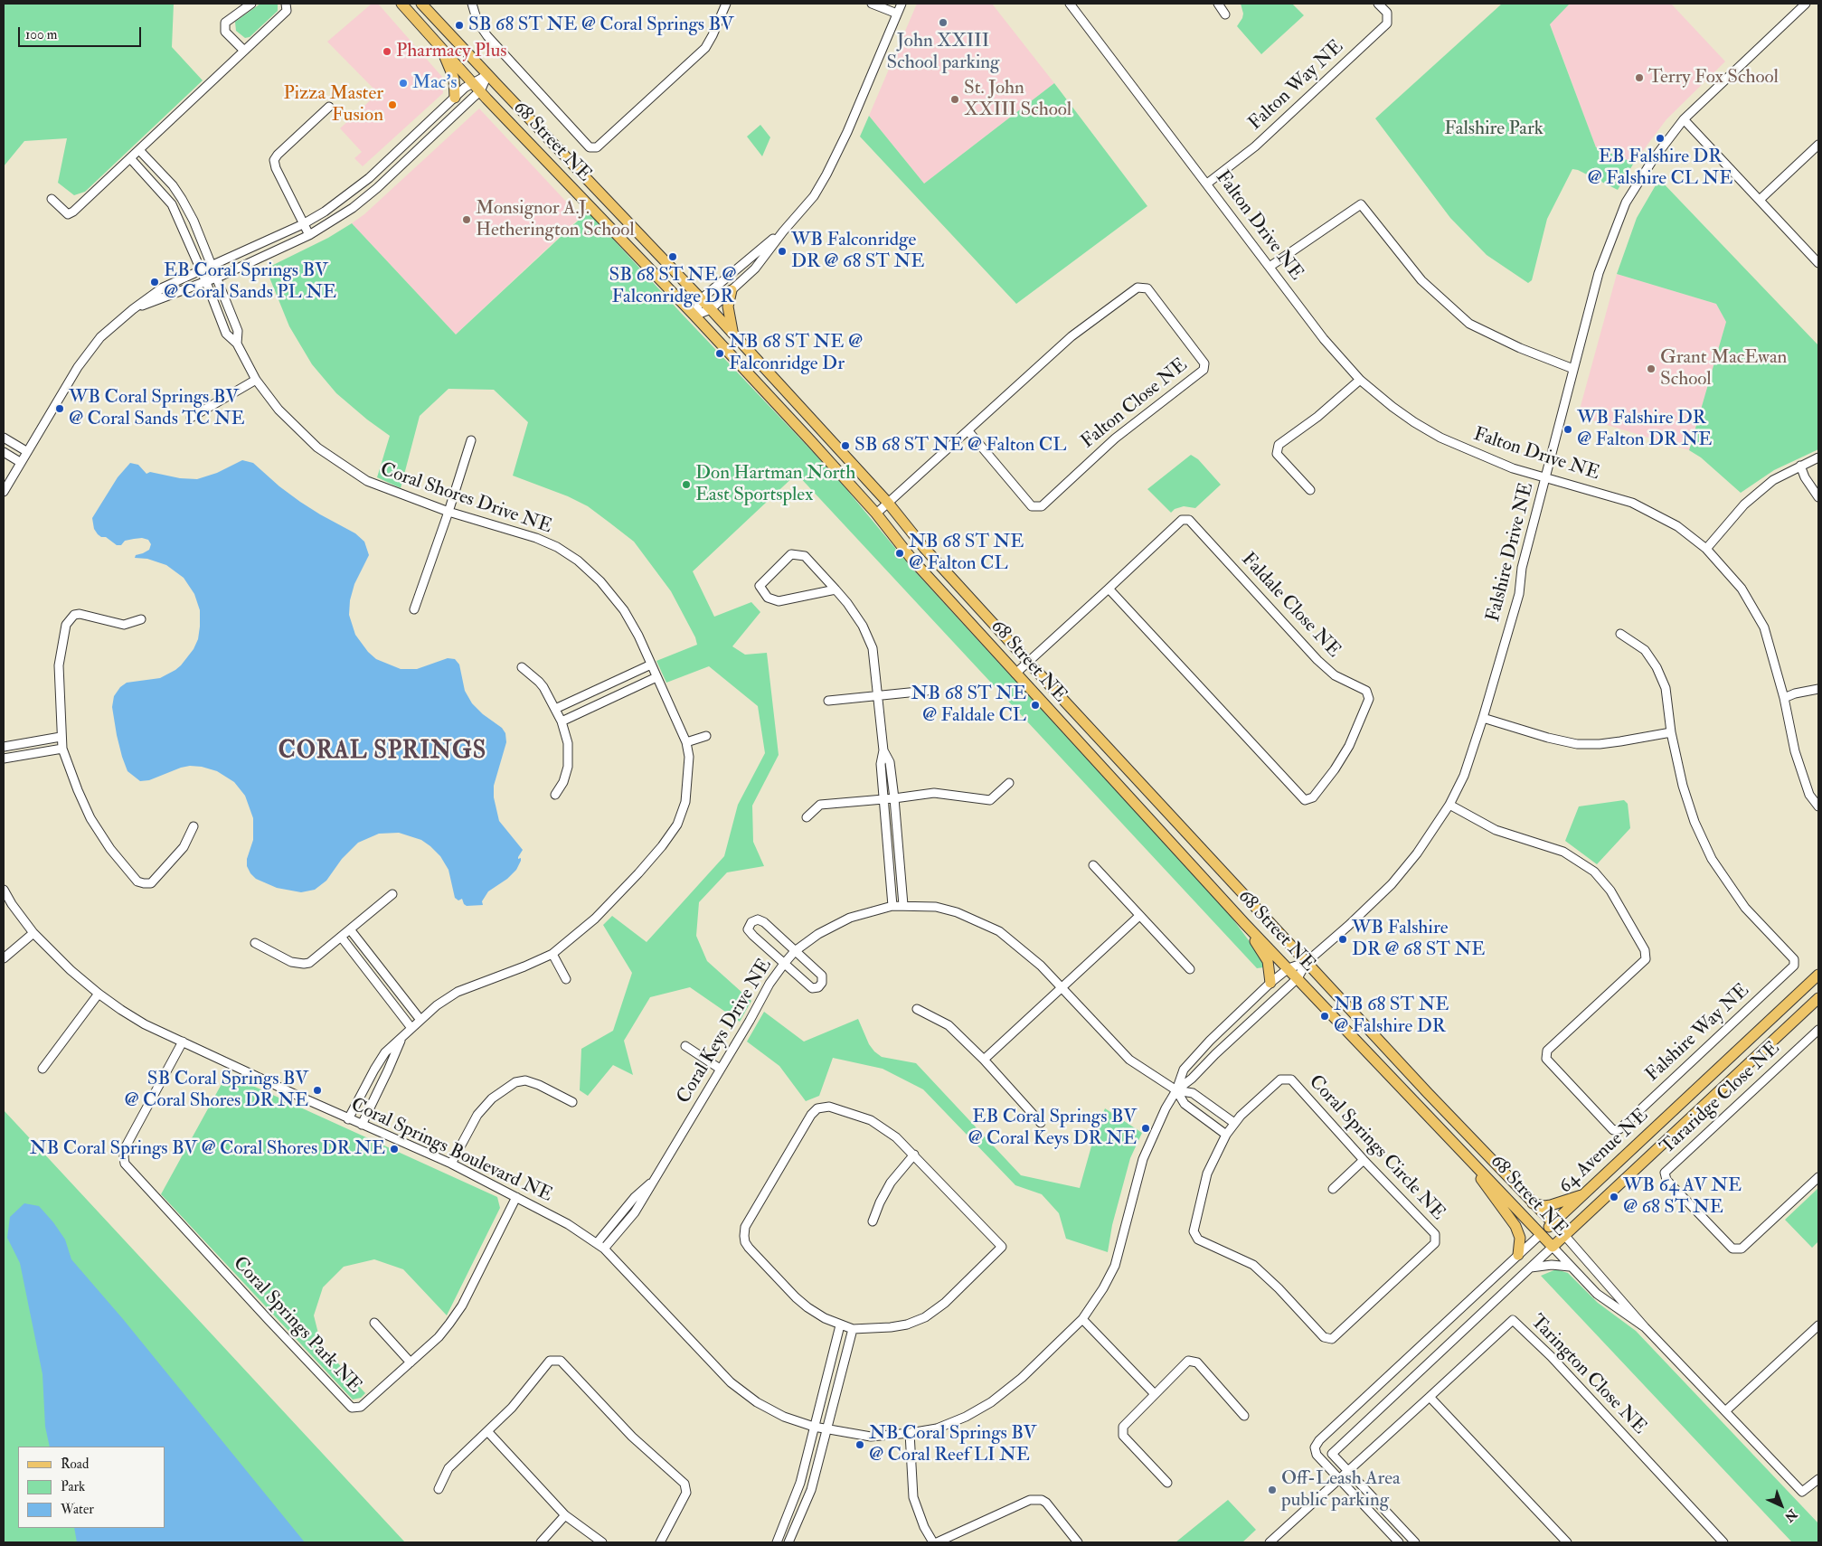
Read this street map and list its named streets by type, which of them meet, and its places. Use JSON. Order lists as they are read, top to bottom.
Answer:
{
  "streets": {
    "main road": ["68 Street NE", "64 Avenue NE"],
    "street": [
      "Falton Way NE",
      "Falton Drive NE",
      "Falton Close NE",
      "Coral Shores Drive NE",
      "Falshire Drive NE",
      "Faldale Close NE",
      "Coral Keys Drive NE",
      "Falshire Way NE",
      "Tararidge Close NE",
      "Coral Springs Circle NE",
      "Coral Springs Boulevard NE",
      "Coral Springs Park NE",
      "Tarington Close NE"
    ]
  },
  "crossings": [
    ["Falton Way NE", "Falton Drive NE"],
    ["68 Street NE", "Falton Close NE"],
    ["68 Street NE", "Falshire Drive NE"],
    ["68 Street NE", "Faldale Close NE"],
    ["68 Street NE", "Coral Springs Boulevard NE"],
    ["68 Street NE", "64 Avenue NE"],
    ["Falton Drive NE", "Falshire Drive NE"],
    ["Coral Shores Drive NE", "Coral Springs Boulevard NE"],
    ["Falshire Drive NE", "Falshire Way NE"],
    ["Falshire Drive NE", "Coral Springs Boulevard NE"],
    ["Coral Keys Drive NE", "Coral Springs Boulevard NE"],
    ["Coral Springs Boulevard NE", "Coral Springs Park NE"]
  ],
  "districts": ["CORAL SPRINGS"],
  "parks": ["Falshire Park"],
  "places": [
    "John XXIII School parking",
    "SB 68 ST NE @ Coral Springs BV",
    "Pharmacy Plus",
    "Terry Fox School",
    "Mac's",
    "St. John XXIII School",
    "Pizza Master Fusion",
    "EB Falshire DR @ Falshire CL NE",
    "Monsignor A.J. Hetherington School",
    "WB Falconridge DR @ 68 ST NE",
    "SB 68 ST NE @ Falconridge DR",
    "EB Coral Springs BV @ Coral Sands PL NE",
    "NB 68 ST NE @ Falconridge Dr",
    "Grant MacEwan School",
    "WB Coral Springs BV @ Coral Sands TC NE",
    "WB Falshire DR @ Falton DR NE",
    "SB 68 ST NE @ Falton CL",
    "Don Hartman North East Sportsplex",
    "NB 68 ST NE @ Falton CL",
    "NB 68 ST NE @ Faldale CL",
    "WB Falshire DR @ 68 ST NE",
    "NB 68 ST NE @ Falshire DR",
    "SB Coral Springs BV @ Coral Shores DR NE",
    "EB Coral Springs BV @ Coral Keys DR NE",
    "NB Coral Springs BV @ Coral Shores DR NE",
    "WB 64 AV NE @ 68 ST NE",
    "NB Coral Springs BV @ Coral Reef LI NE",
    "Off-Leash Area public parking"
  ],
  "legend": ["Road", "Park", "Water"],
  "scale_bar": "100 m",
  "north": "bottom right"
}
